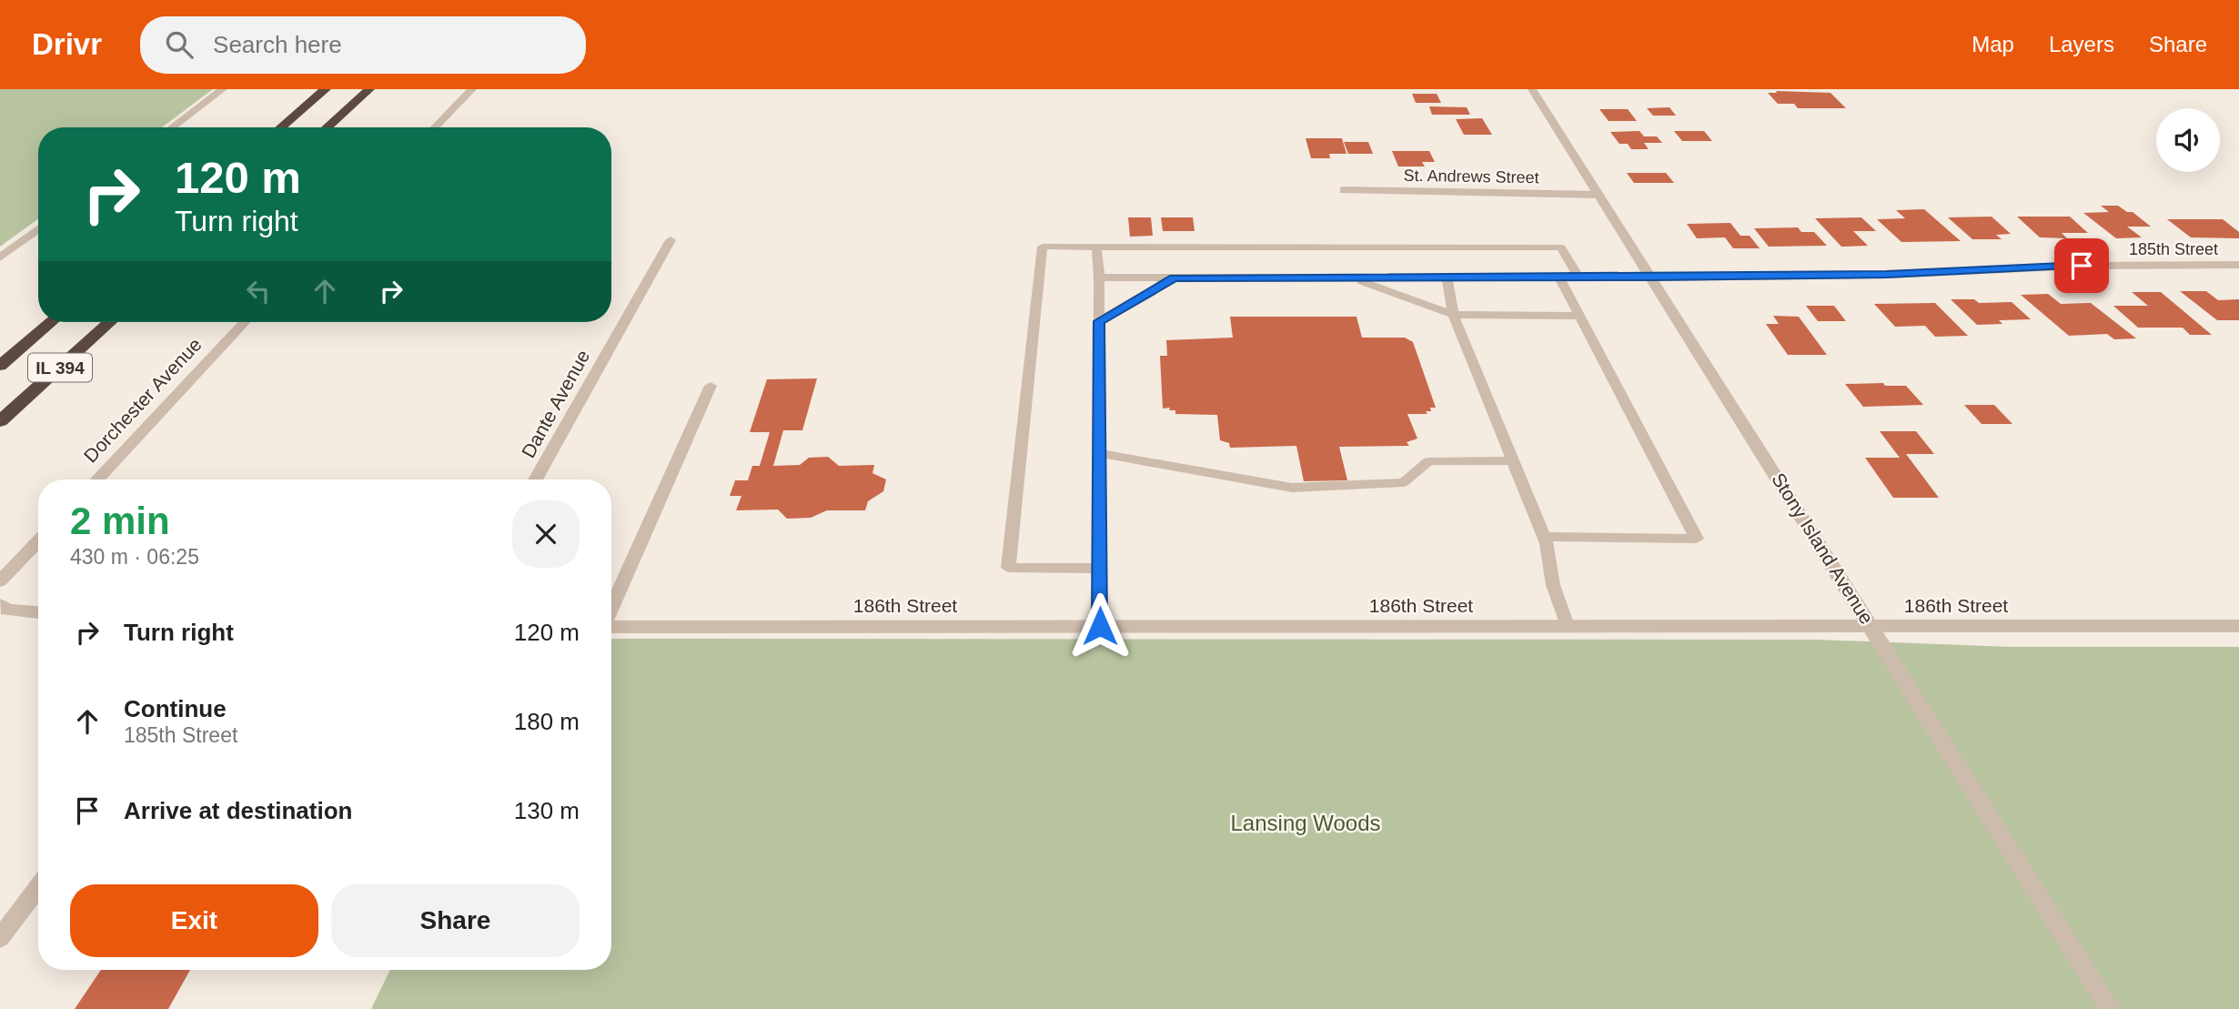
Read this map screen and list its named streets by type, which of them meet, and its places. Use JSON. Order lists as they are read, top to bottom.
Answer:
{
  "streets": {
    "highway": ["IL 394"],
    "street": [
      "St. Andrews Street",
      "185th Street",
      "Dorchester Avenue",
      "Dante Avenue",
      "Stony Island Avenue",
      "186th Street"
    ]
  },
  "crossings": [
    ["St. Andrews Street", "Stony Island Avenue"],
    ["185th Street", "Stony Island Avenue"],
    ["Stony Island Avenue", "186th Street"]
  ],
  "parks": ["Lansing Woods"],
  "page": {
    "header": "Drivr",
    "search": "Search here",
    "nav": ["Map", "Layers", "Share"],
    "turn": ["120 m", "Turn right"],
    "heading": ["2 min", "430 m · 06:25"],
    "list": [
      {
        "name": "Turn right",
        "value": "120 m"
      },
      {
        "name": "Continue",
        "note": "185th Street",
        "value": "180 m"
      },
      {
        "name": "Arrive at destination",
        "value": "130 m"
      }
    ],
    "buttons": ["Exit", "Share"]
  }
}
